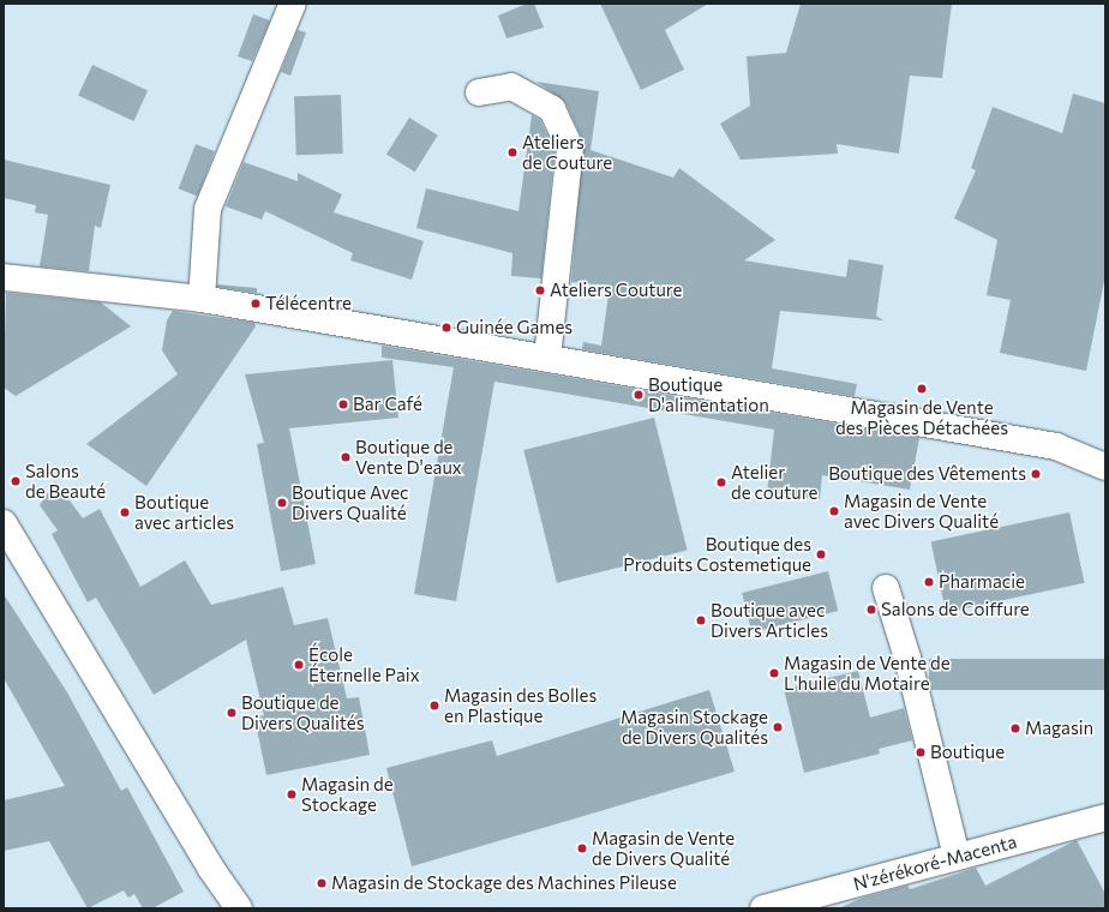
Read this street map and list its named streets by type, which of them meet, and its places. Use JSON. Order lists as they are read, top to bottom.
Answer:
{
  "streets": {
    "main road": ["N'zérékoré-Macenta"]
  },
  "places": [
    "Ateliers de Couture",
    "Ateliers Couture",
    "Télécentre",
    "Guinée Games",
    "Magasin de Vente des Pièces Détachées",
    "Boutique D'alimentation",
    "Bar Café",
    "Boutique de Vente D'eaux",
    "Boutique des Vêtements",
    "Salons de Beauté",
    "Atelier de couture",
    "Boutique Avec Divers Qualité",
    "Magasin de Vente avec Divers Qualité",
    "Boutique avec articles",
    "Boutique des Produits Costemetique",
    "Pharmacie",
    "Salons de Coiffure",
    "Boutique avec Divers Articles",
    "École Éternelle Paix",
    "Magasin de Vente de L'huile du Motaire",
    "Magasin des Bolles en Plastique",
    "Boutique de Divers Qualités",
    "Magasin Stockage de Divers Qualités",
    "Magasin",
    "Boutique",
    "Magasin de Stockage",
    "Magasin de Vente de Divers Qualité",
    "Magasin de Stockage des Machines Pileuse"
  ]
}
